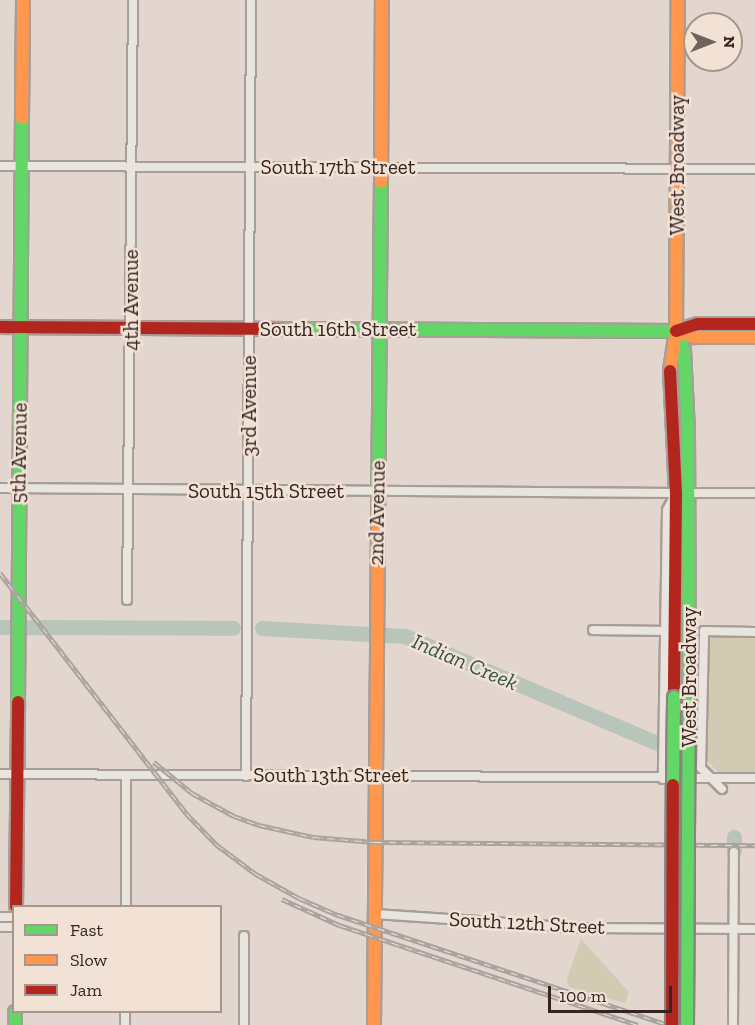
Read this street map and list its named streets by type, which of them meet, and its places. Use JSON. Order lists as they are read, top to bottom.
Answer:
{
  "streets": {
    "main road": [
      "West Broadway",
      "South 16th Street",
      "5th Avenue",
      "2nd Avenue"
    ],
    "street": [
      "South 17th Street",
      "4th Avenue",
      "3rd Avenue",
      "South 15th Street",
      "South 13th Street",
      "South 12th Street"
    ]
  },
  "crossings": [
    ["West Broadway", "South 17th Street"],
    ["West Broadway", "South 16th Street"],
    ["West Broadway", "South 15th Street"],
    ["South 17th Street", "4th Avenue"],
    ["South 17th Street", "3rd Avenue"],
    ["South 17th Street", "5th Avenue"],
    ["South 17th Street", "2nd Avenue"],
    ["4th Avenue", "South 16th Street"],
    ["4th Avenue", "South 15th Street"],
    ["South 16th Street", "3rd Avenue"],
    ["South 16th Street", "5th Avenue"],
    ["South 16th Street", "2nd Avenue"],
    ["3rd Avenue", "South 15th Street"],
    ["3rd Avenue", "South 13th Street"],
    ["5th Avenue", "South 15th Street"],
    ["5th Avenue", "South 13th Street"],
    ["South 15th Street", "2nd Avenue"],
    ["2nd Avenue", "South 13th Street"],
    ["2nd Avenue", "South 12th Street"]
  ],
  "water": ["Indian Creek"],
  "legend": ["Fast", "Slow", "Jam"],
  "scale_bar": "100 m",
  "north": "right"
}
